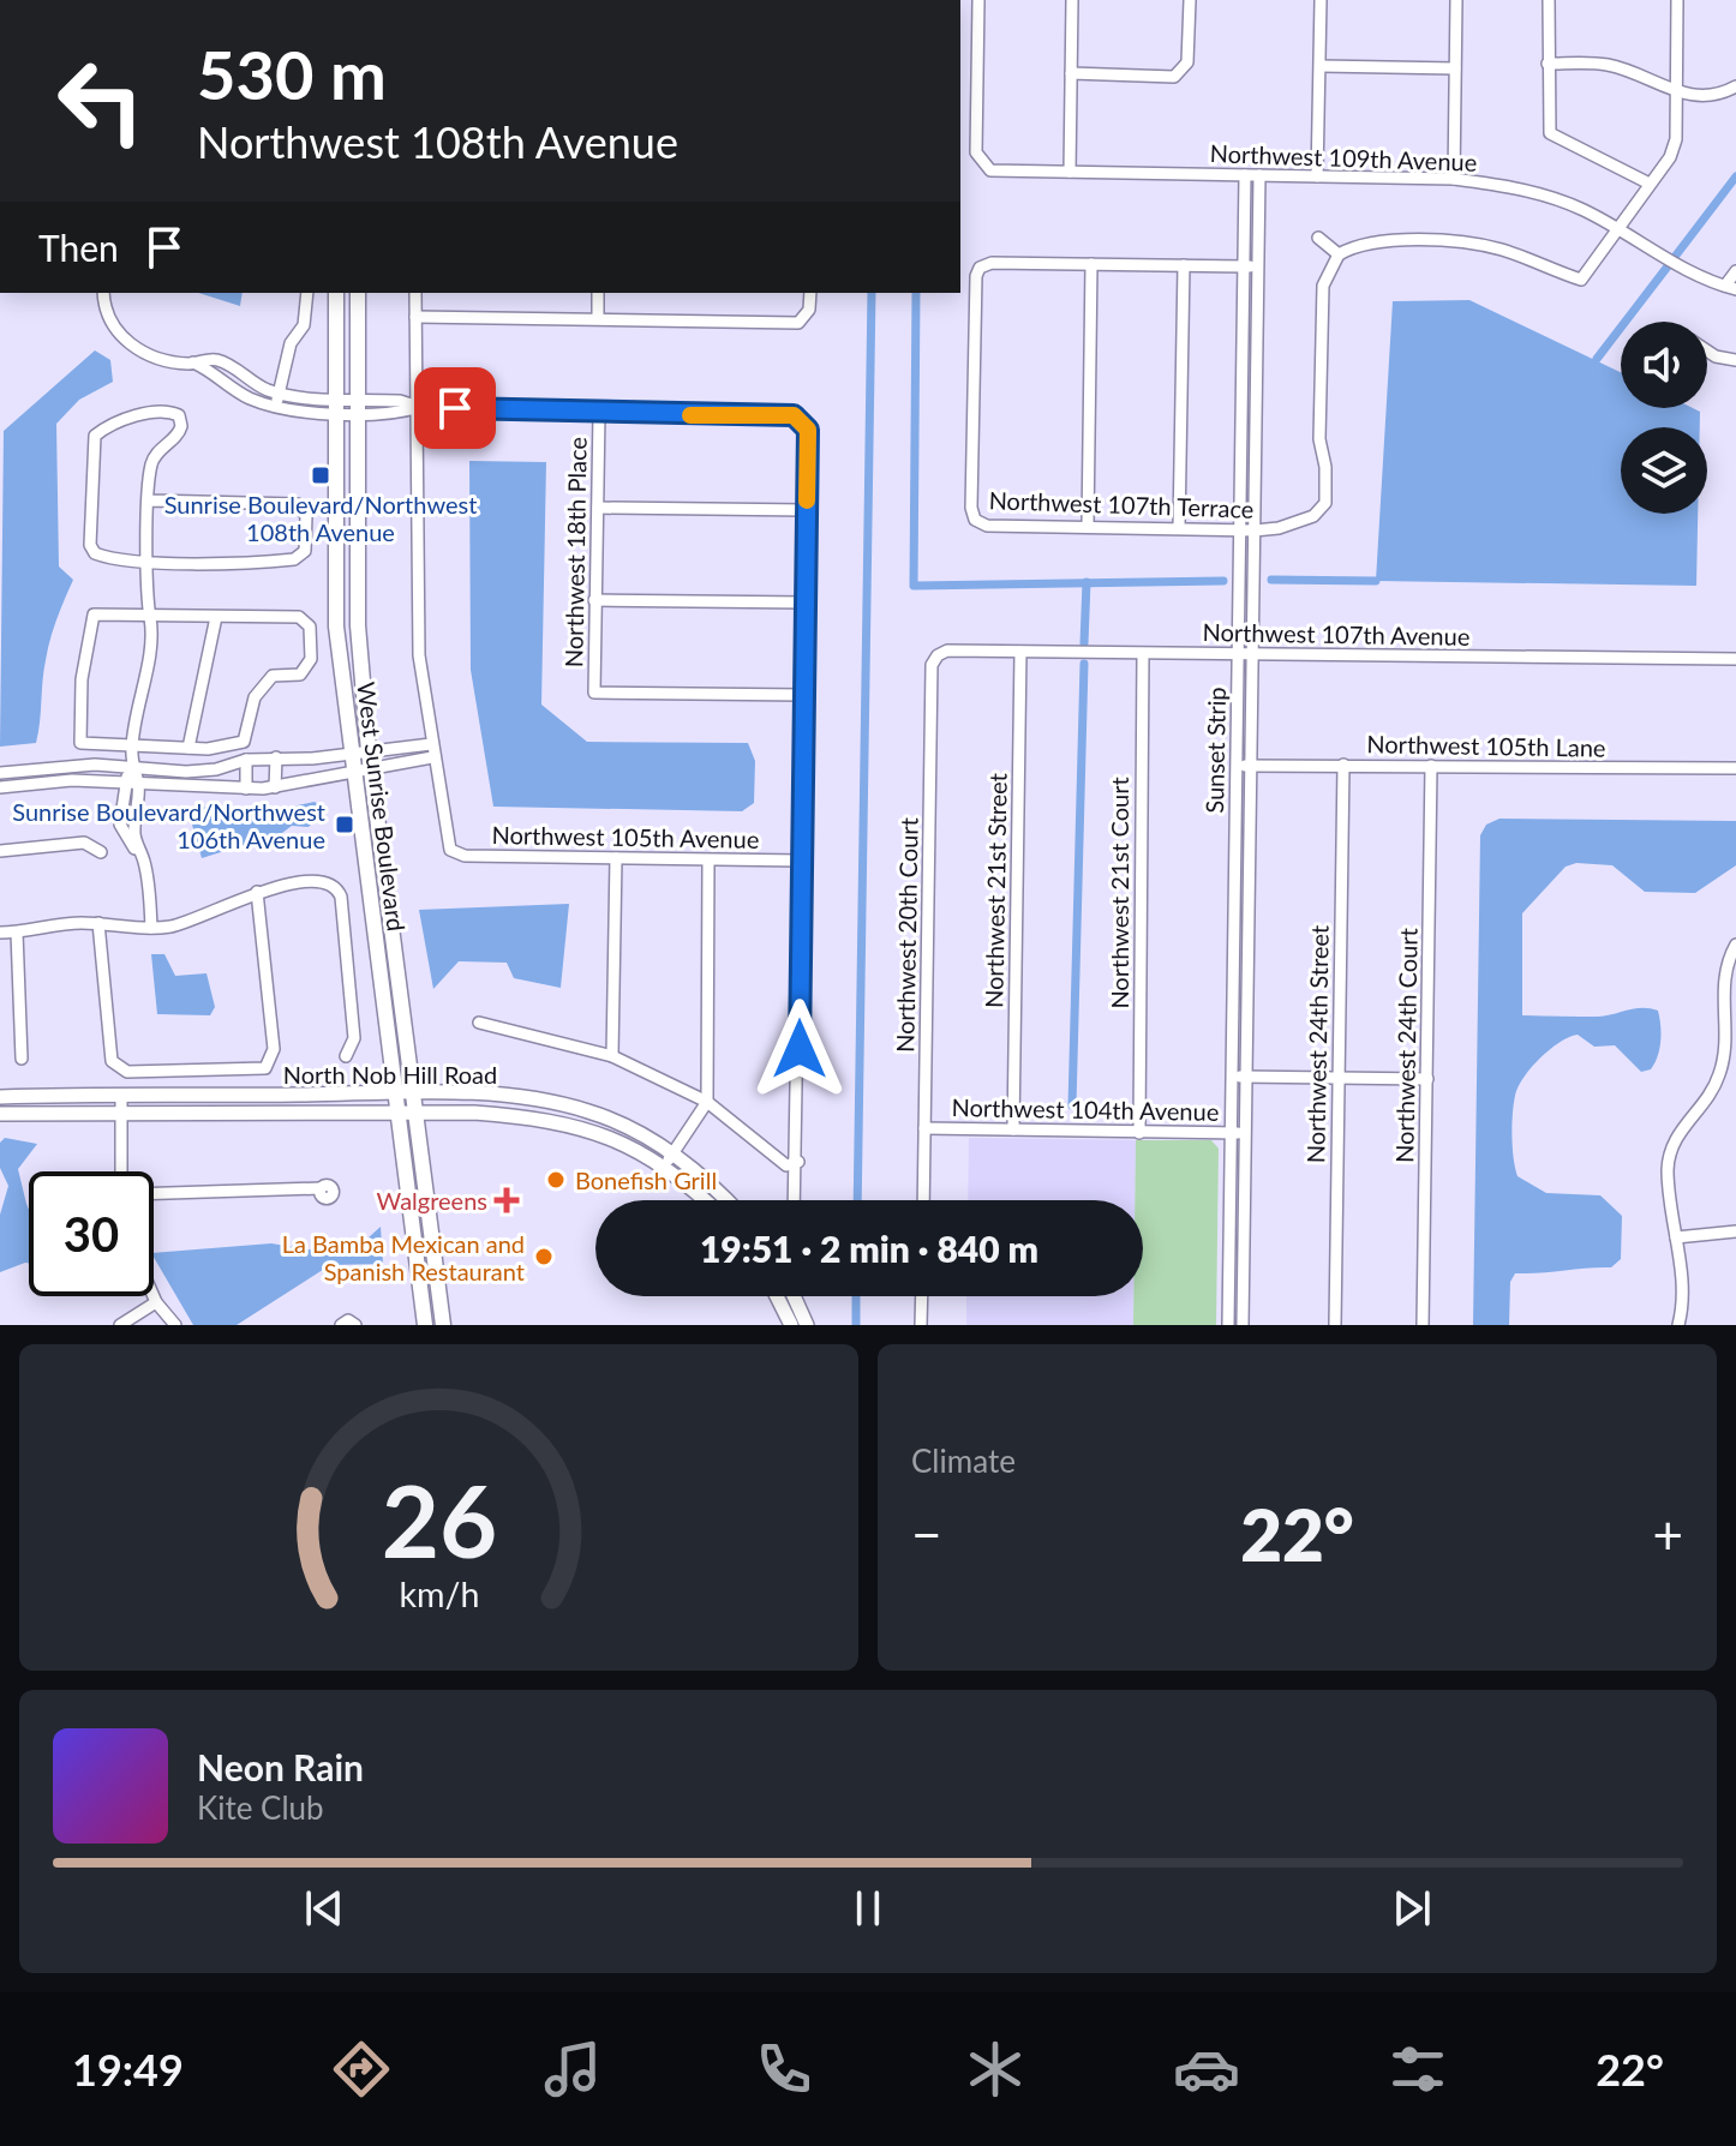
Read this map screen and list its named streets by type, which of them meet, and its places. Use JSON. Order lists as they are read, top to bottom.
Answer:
{
  "streets": {
    "highway": ["West Sunrise Boulevard"],
    "main road": ["North Nob Hill Road"],
    "street": [
      "Northwest 109th Avenue",
      "Northwest 107th Terrace",
      "Northwest 18th Place",
      "Northwest 107th Avenue",
      "Northwest 105th Lane",
      "Sunset Strip",
      "Northwest 105th Avenue",
      "Northwest 21st Street",
      "Northwest 21st Court",
      "Northwest 20th Court",
      "Northwest 24th Street",
      "Northwest 24th Court",
      "Northwest 104th Avenue"
    ]
  },
  "crossings": [
    ["Northwest 109th Avenue", "Sunset Strip"],
    ["Northwest 107th Terrace", "Sunset Strip"],
    ["Northwest 107th Avenue", "Sunset Strip"],
    ["Northwest 107th Avenue", "Northwest 21st Street"],
    ["Northwest 107th Avenue", "Northwest 21st Court"],
    ["Northwest 107th Avenue", "Northwest 20th Court"],
    ["Northwest 105th Lane", "Sunset Strip"],
    ["Northwest 105th Lane", "Northwest 24th Street"],
    ["Northwest 105th Lane", "Northwest 24th Court"],
    ["Sunset Strip", "Northwest 104th Avenue"],
    ["West Sunrise Boulevard", "North Nob Hill Road"],
    ["Northwest 21st Street", "Northwest 104th Avenue"],
    ["Northwest 21st Court", "Northwest 104th Avenue"],
    ["Northwest 20th Court", "Northwest 104th Avenue"]
  ],
  "places": {
    "transit": ["Sunrise Boulevard/Northwest 108th Avenue", "Sunrise Boulevard/Northwest 106th Avenue"],
    "other": ["Bonefish Grill", "La Bamba Mexican and Spanish Restaurant"],
    "health": ["Walgreens"]
  },
  "page": {
    "turn": ["530 m", "Northwest 108th Avenue"],
    "then": "Then",
    "limit": "30",
    "trip": "19:51 · 2 min · 840 m",
    "tile": "Climate",
    "heat": ["−", "22°", "+"],
    "song": ["Neon Rain", "Kite Club"],
    "tabs": ["19:49", "22°"],
    "gauge": ["26", "km/h"]
  }
}
